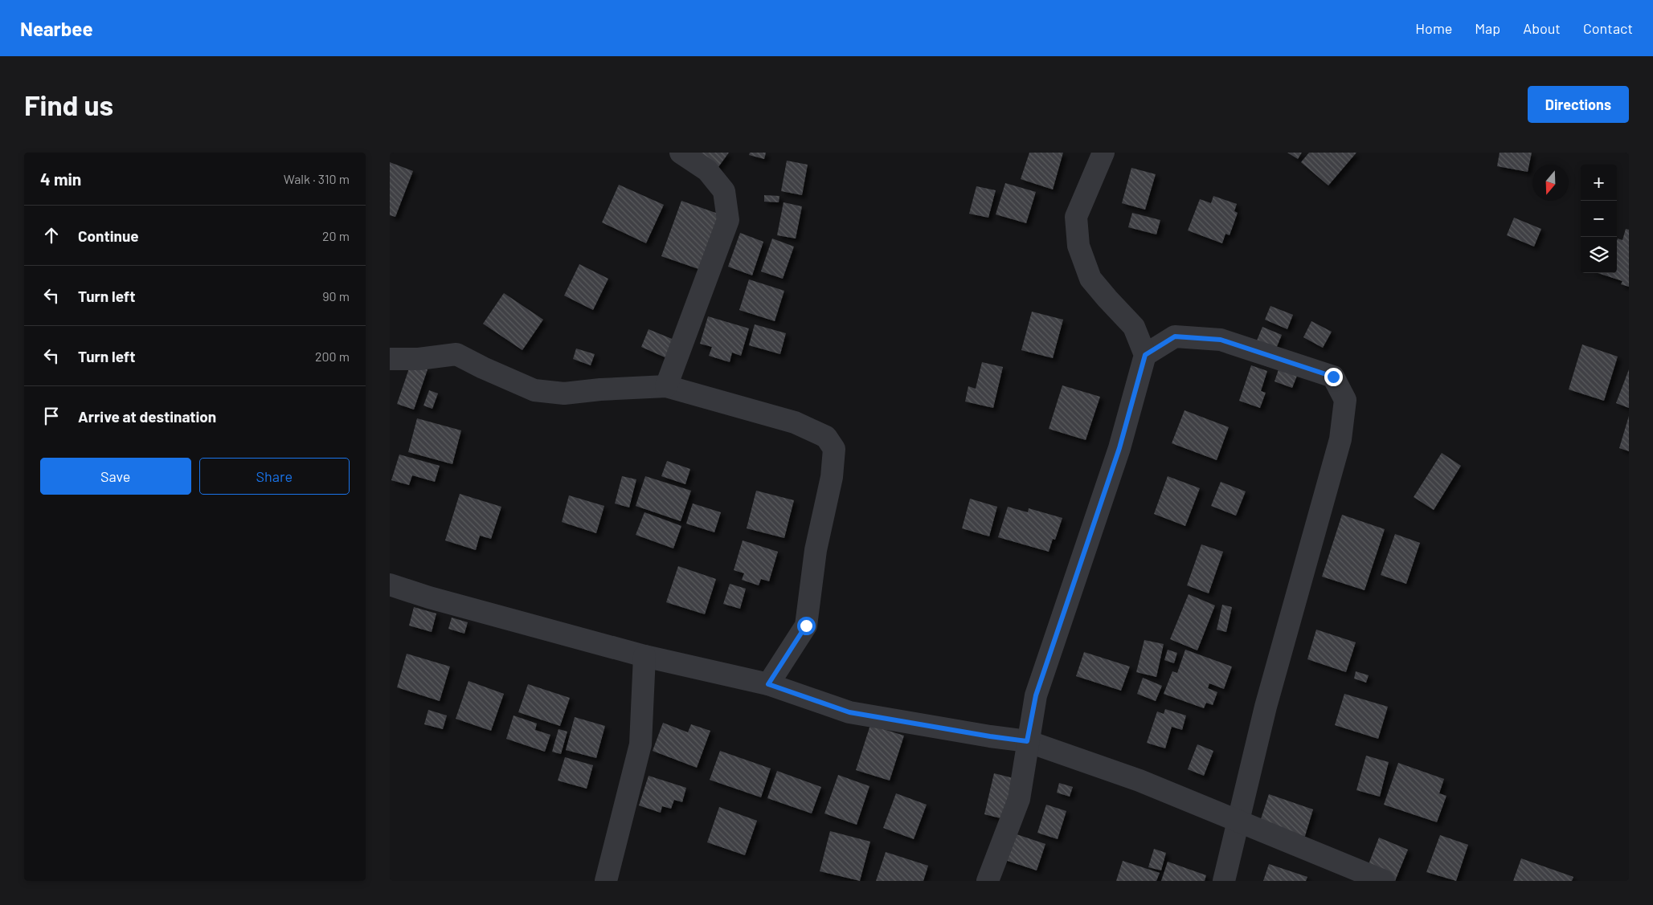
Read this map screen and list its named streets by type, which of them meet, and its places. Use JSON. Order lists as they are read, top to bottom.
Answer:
{
  "north": "bottom",
  "page": {
    "header": "Nearbee",
    "nav": [
      "Home",
      "Map",
      "About",
      "Contact"
    ],
    "buttons": [
      "Directions",
      ["Save", "Share"]
    ],
    "title": "Find us",
    "heading": ["4 min", "Walk · 310 m"],
    "map_buttons": ["+", "−"],
    "list": [
      ["Continue", "20 m"],
      ["Turn left", "90 m"],
      ["Turn left", "200 m"],
      "Arrive at destination"
    ]
  }
}
